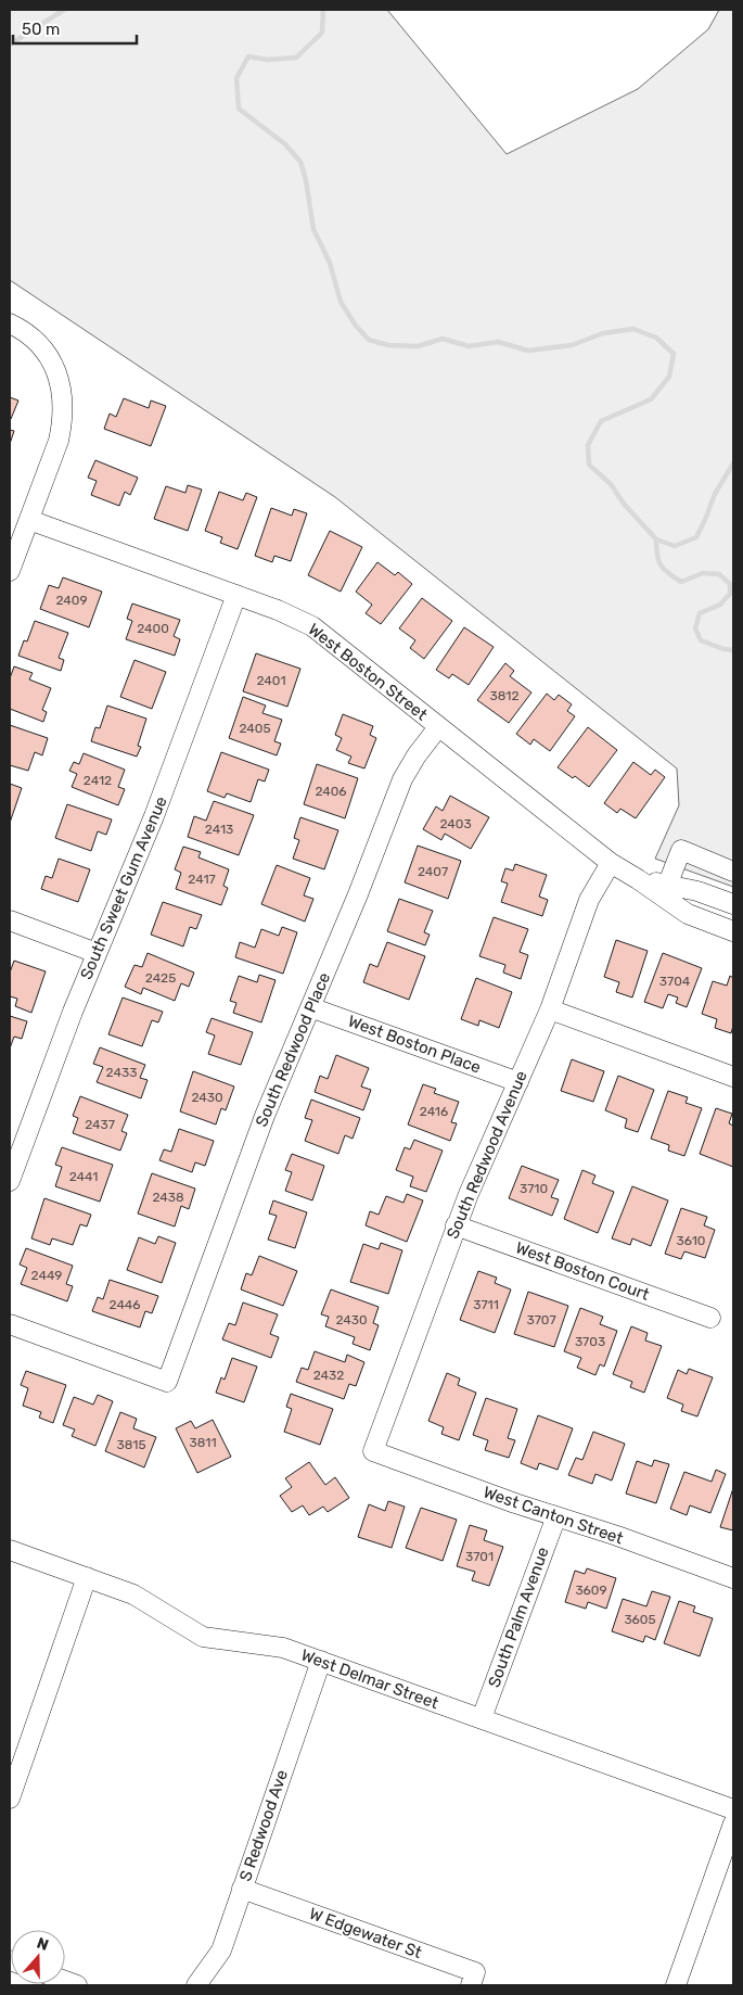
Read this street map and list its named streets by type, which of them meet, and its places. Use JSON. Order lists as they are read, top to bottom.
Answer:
{
  "streets": {
    "street": [
      "West Boston Street",
      "South Sweet Gum Avenue",
      "West Boston Place",
      "South Redwood Place",
      "South Redwood Avenue",
      "West Boston Court",
      "West Canton Street",
      "South Palm Avenue",
      "West Delmar Street",
      "S Redwood Ave",
      "W Edgewater St"
    ]
  },
  "crossings": [
    ["West Boston Street", "South Sweet Gum Avenue"],
    ["West Boston Street", "South Redwood Place"],
    ["West Boston Street", "South Redwood Avenue"],
    ["West Boston Place", "South Redwood Place"],
    ["West Boston Place", "South Redwood Avenue"],
    ["South Redwood Avenue", "West Boston Court"],
    ["South Redwood Avenue", "West Canton Street"],
    ["West Canton Street", "South Palm Avenue"],
    ["South Palm Avenue", "West Delmar Street"],
    ["West Delmar Street", "S Redwood Ave"],
    ["S Redwood Ave", "W Edgewater St"]
  ],
  "house_numbers": [
    "2409",
    "2400",
    "2401",
    "3812",
    "2405",
    "2412",
    "2406",
    "2403",
    "2413",
    "2407",
    "2417",
    "2425",
    "3704",
    "2433",
    "2430",
    "2416",
    "2437",
    "2441",
    "3710",
    "2438",
    "3610",
    "2449",
    "2446",
    "3711",
    "2430",
    "3707",
    "3703",
    "2432",
    "3811",
    "3815",
    "3701",
    "3609",
    "3605"
  ],
  "scale_bar": "50 m",
  "north": "top"
}
